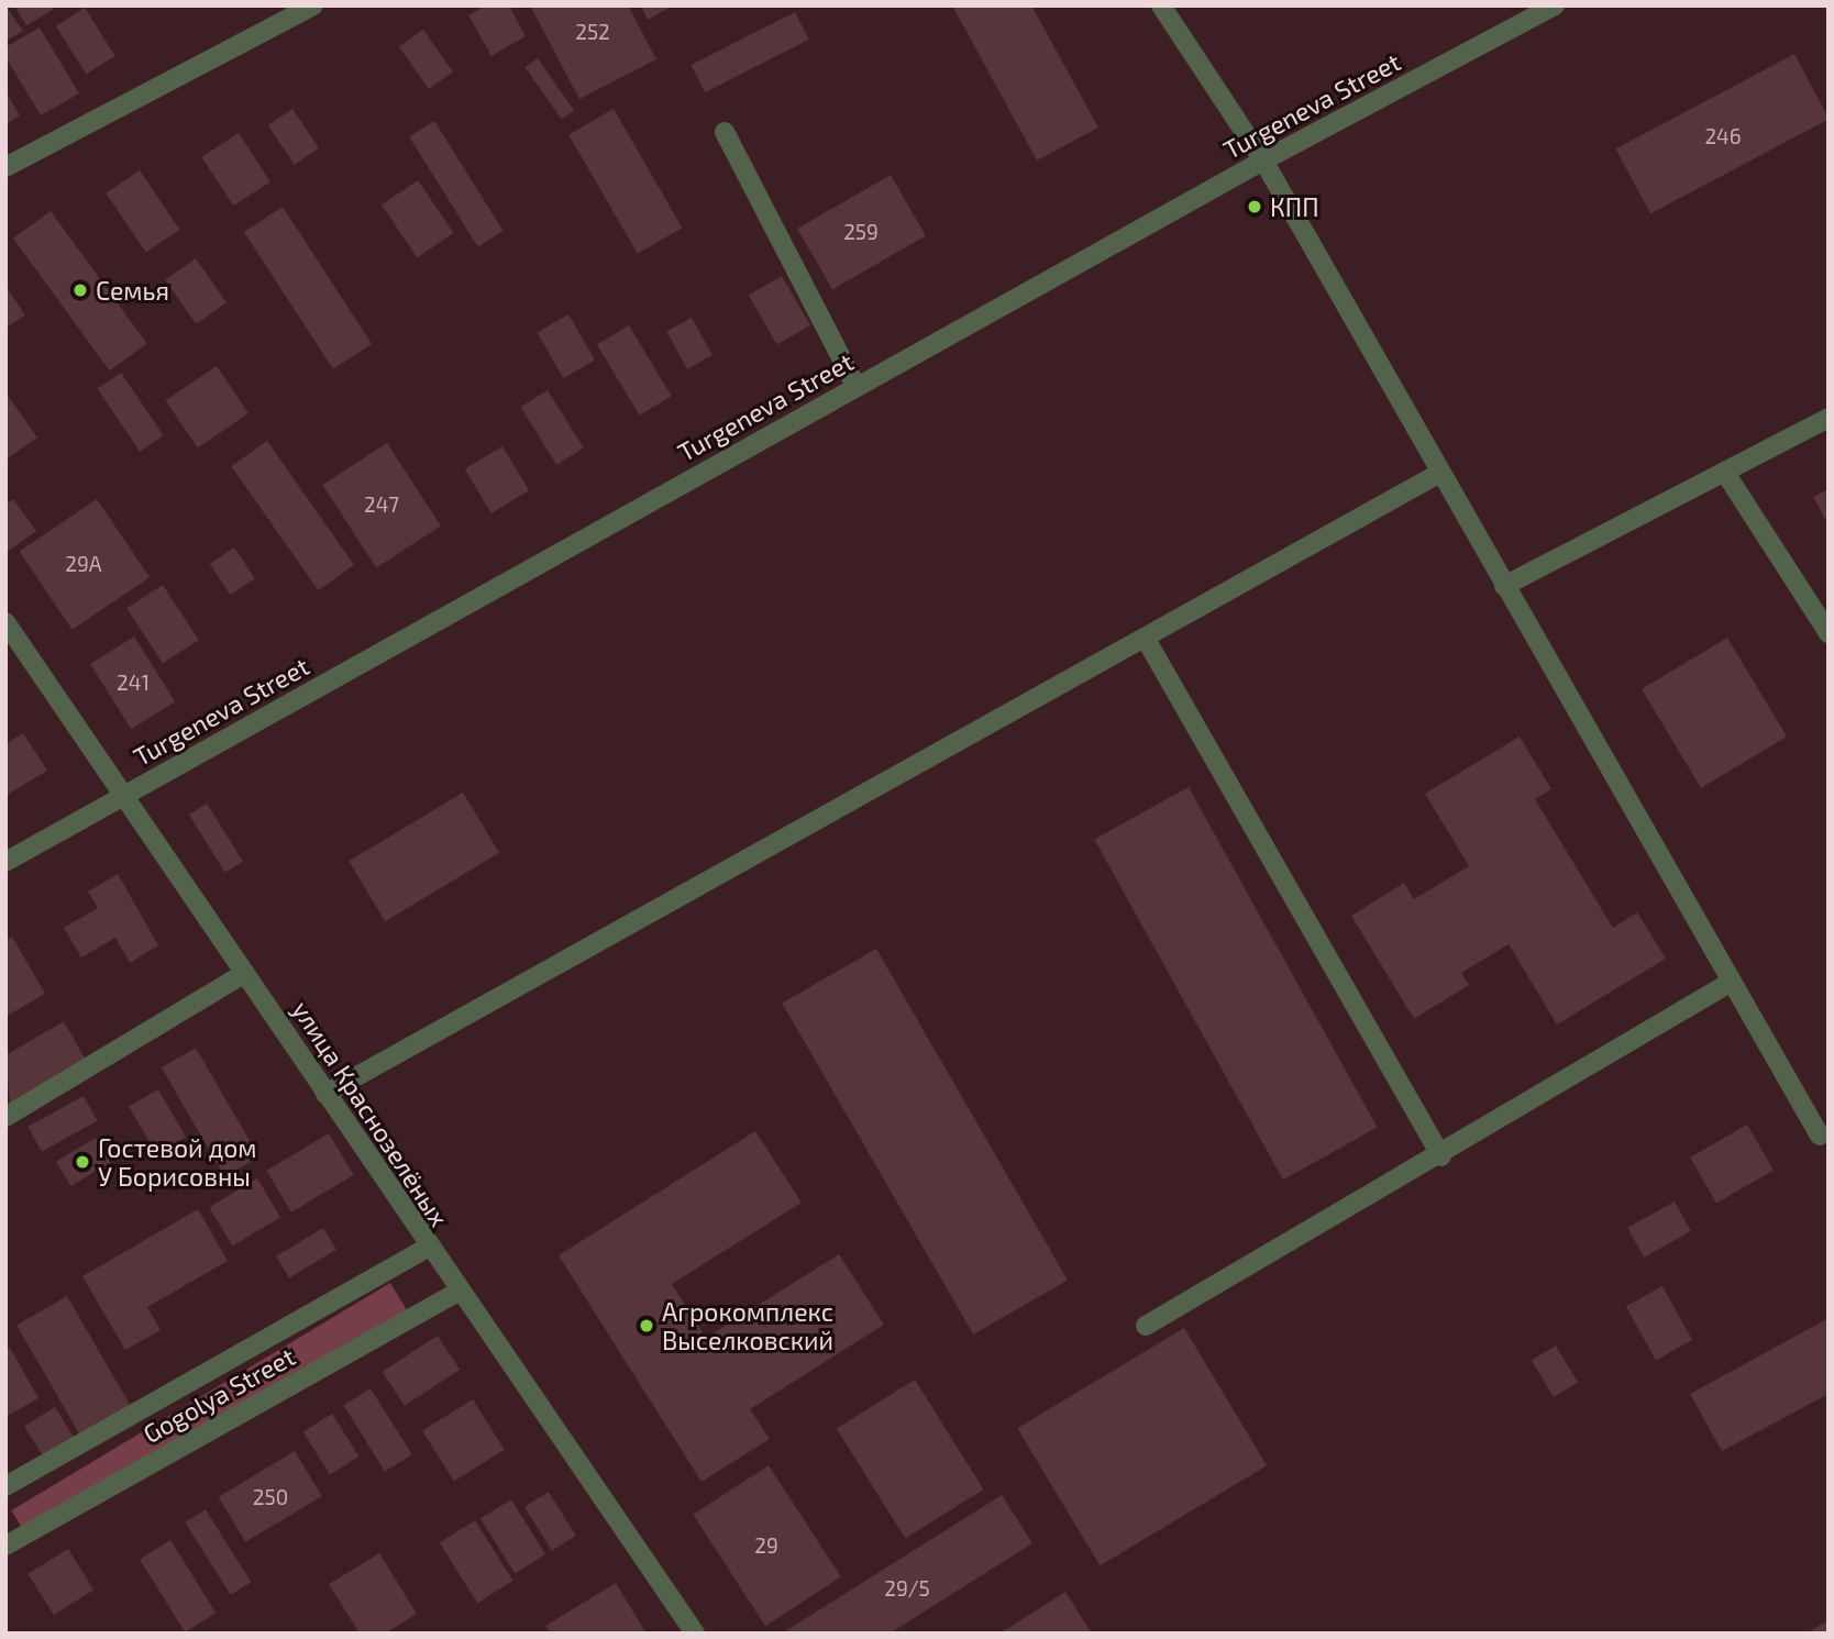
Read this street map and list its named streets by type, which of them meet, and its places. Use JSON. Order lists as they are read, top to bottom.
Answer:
{
  "streets": {
    "street": ["Turgeneva Street", "улица Краснозелёных", "Gogolya Street"]
  },
  "crossings": [
    ["Turgeneva Street", "улица Краснозелёных"],
    ["улица Краснозелёных", "Gogolya Street"]
  ],
  "places": [
    "КПП",
    "Семья",
    "Гостевой дом У Борисовны",
    "Агрокомплекс Выселковский"
  ],
  "house_numbers": [
    "252",
    "246",
    "259",
    "247",
    "29А",
    "241",
    "250",
    "29",
    "29/5"
  ]
}
